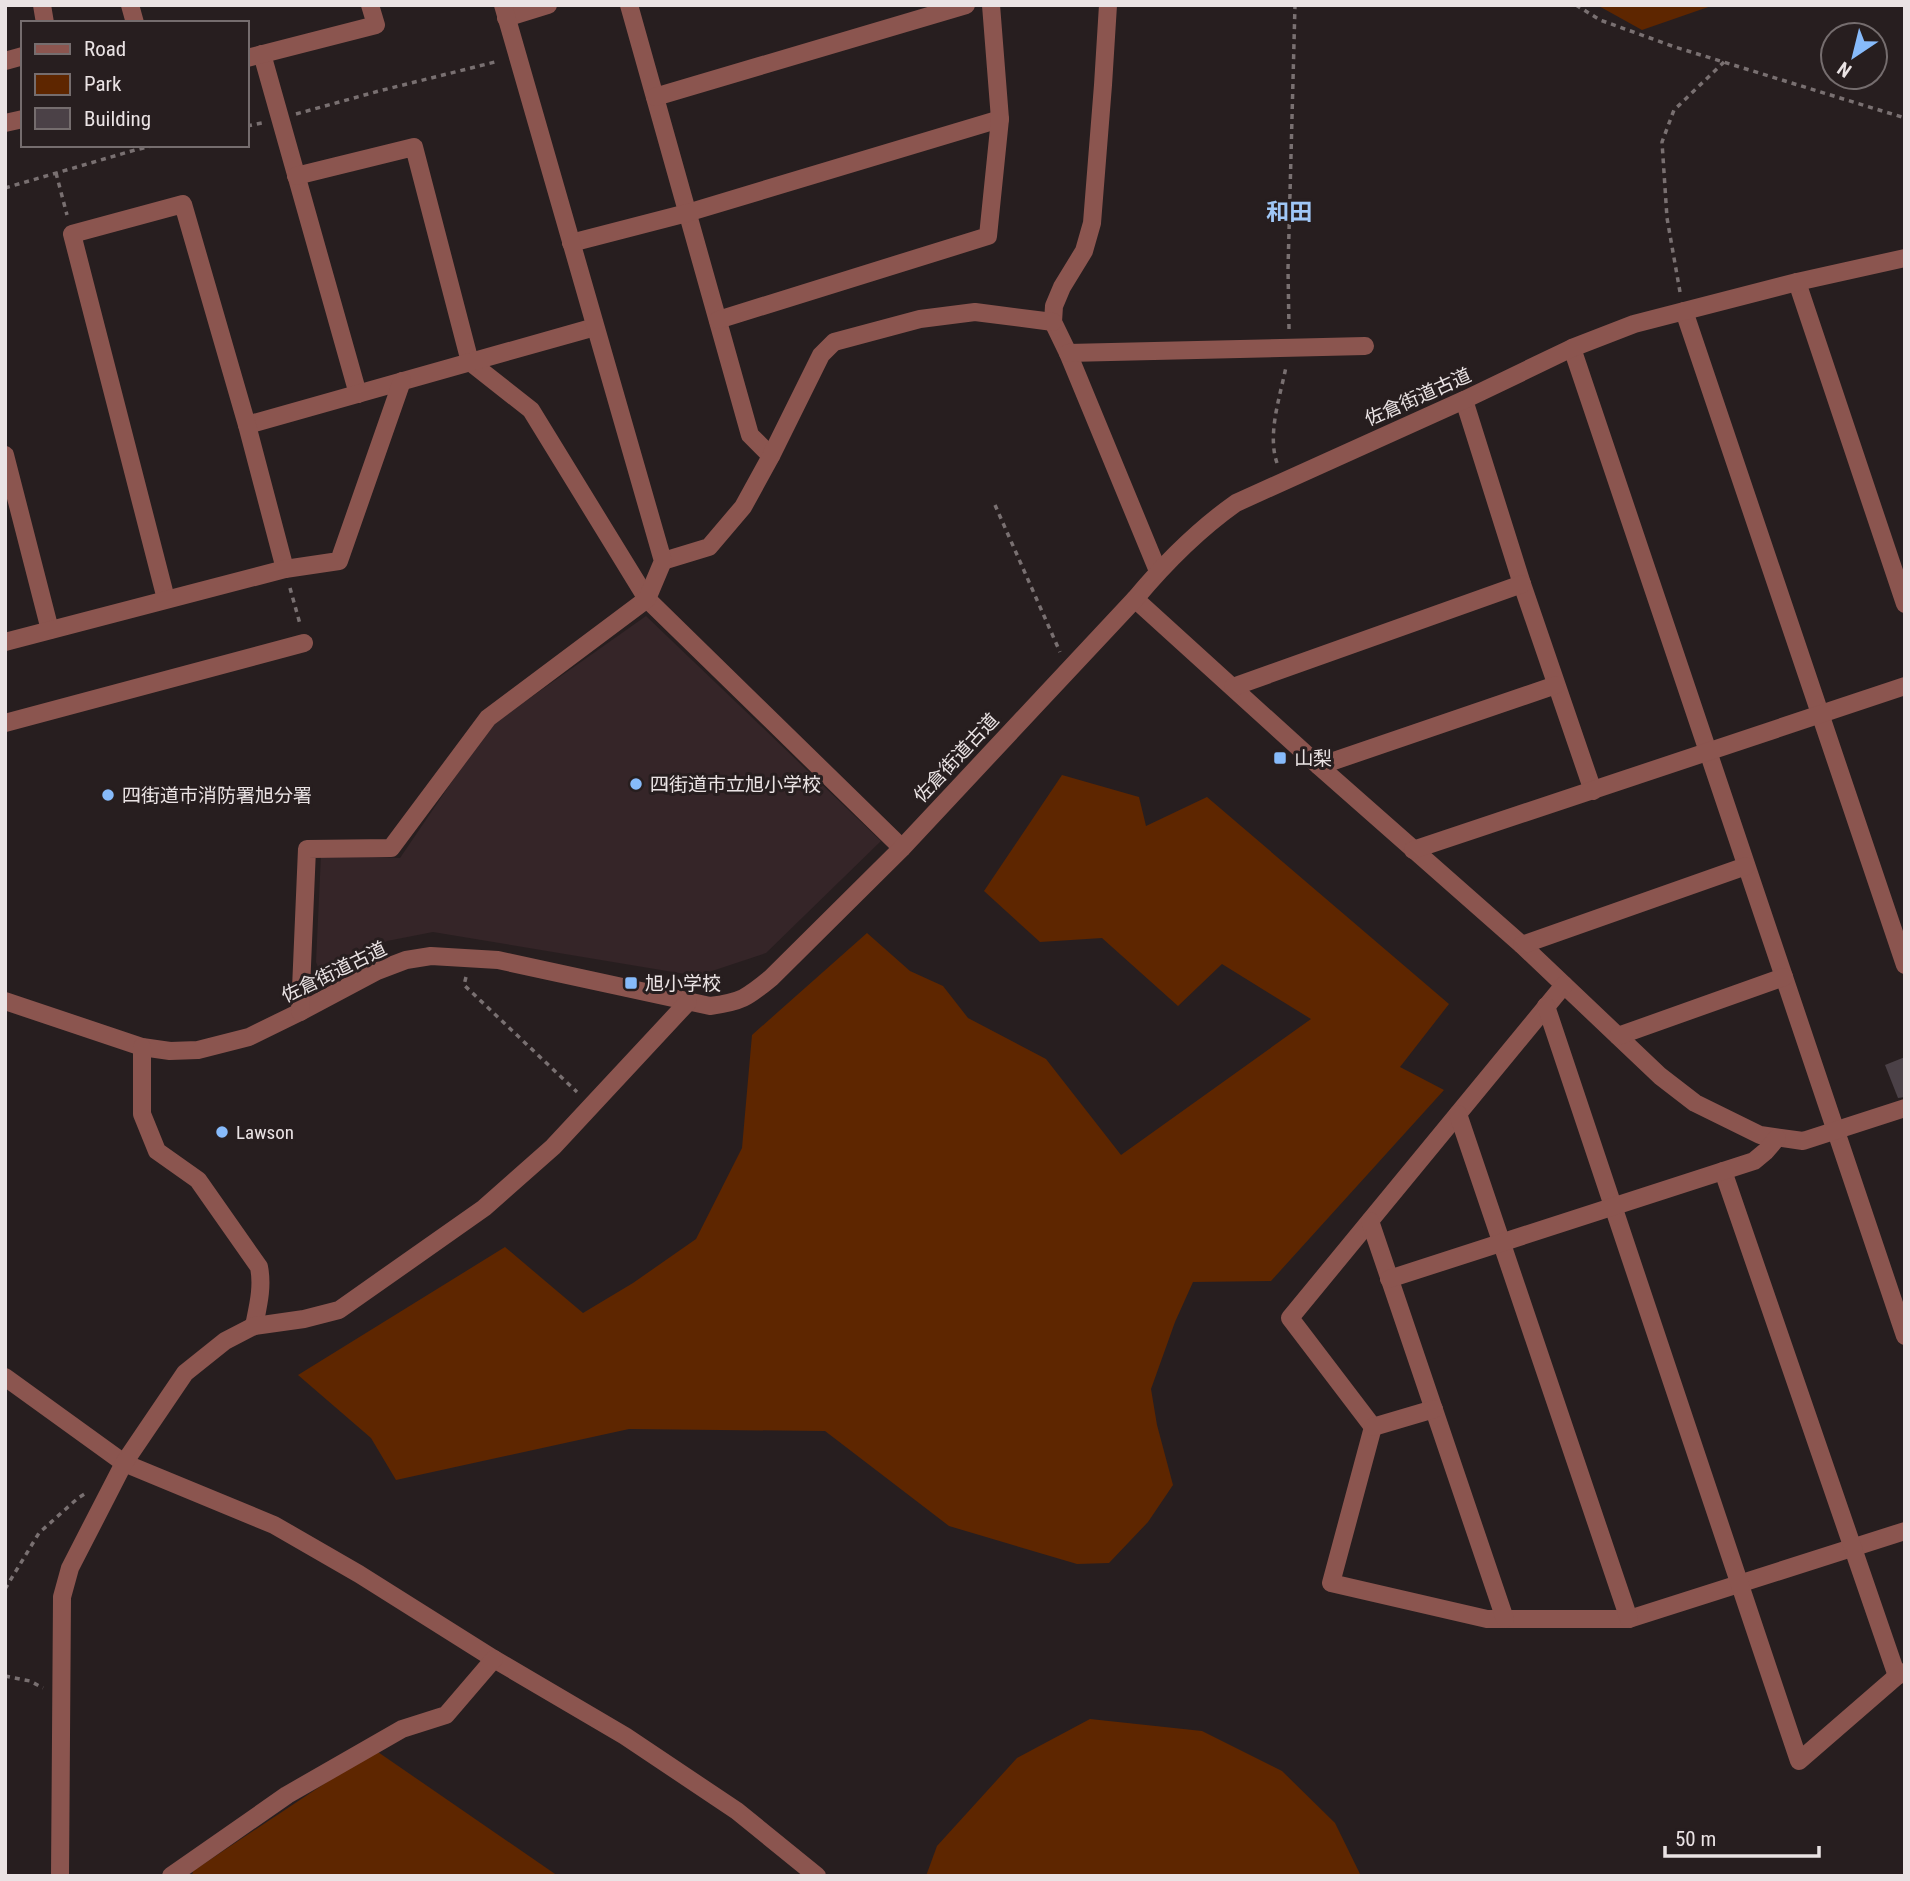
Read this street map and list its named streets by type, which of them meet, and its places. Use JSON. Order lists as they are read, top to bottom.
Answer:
{
  "streets": {
    "street": ["佐倉街道古道"]
  },
  "districts": ["和田"],
  "places": {
    "transit": ["山梨", "旭小学校"],
    "other": ["四街道市立旭小学校", "四街道市消防署旭分署", "Lawson"]
  },
  "legend": ["Road", "Park", "Building"],
  "scale_bar": "50 m",
  "north": "bottom left"
}
